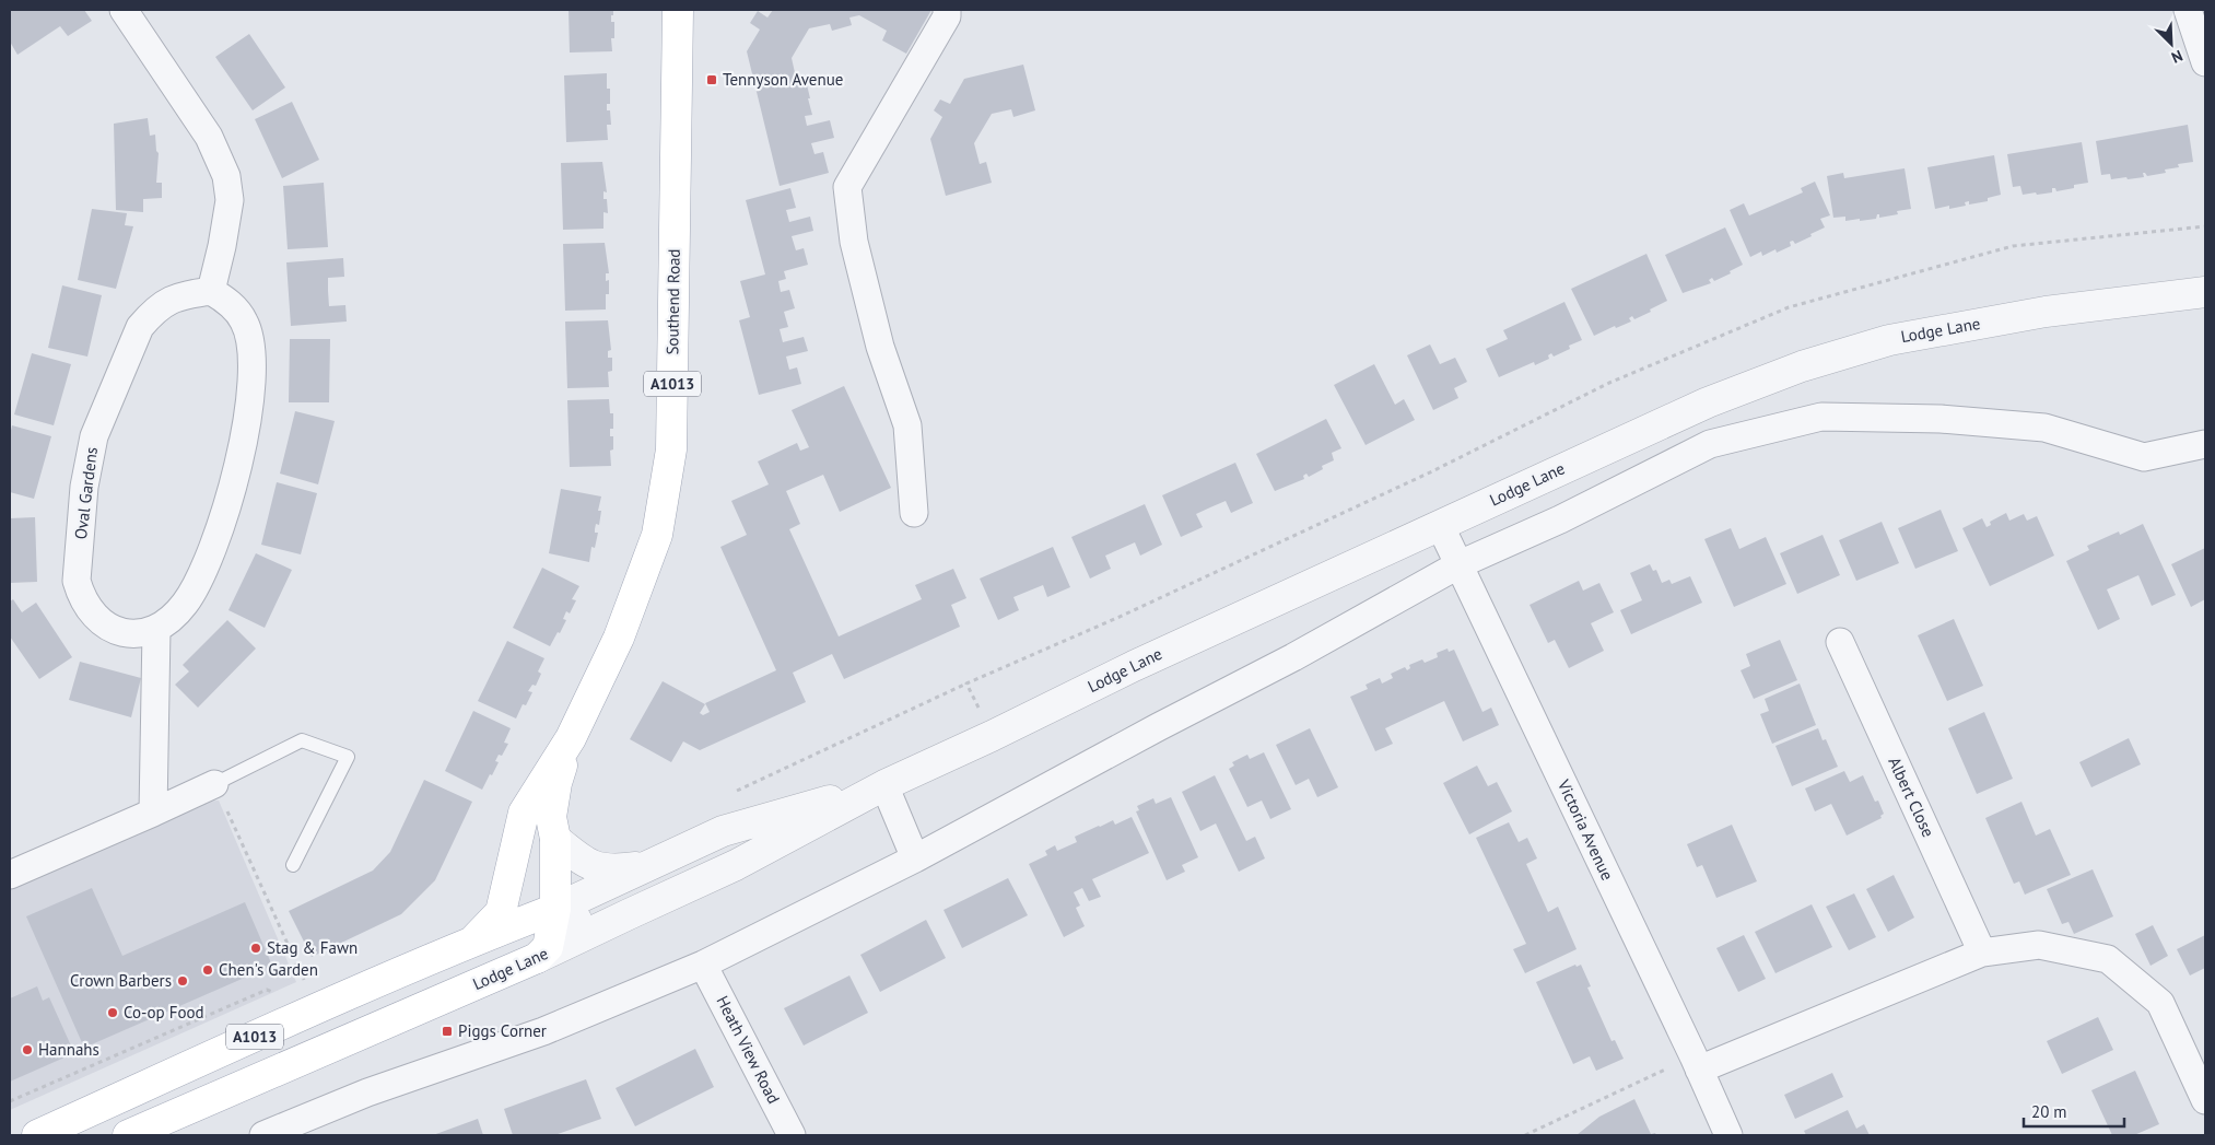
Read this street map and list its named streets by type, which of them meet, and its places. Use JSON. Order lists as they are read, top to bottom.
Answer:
{
  "streets": {
    "main road": ["Southend Road", "Lodge Lane", "A1013"],
    "street": [
      "Oval Gardens",
      "Albert Close",
      "Victoria Avenue",
      "Heath View Road"
    ]
  },
  "crossings": [
    ["Southend Road", "Lodge Lane"],
    ["Lodge Lane", "Victoria Avenue"]
  ],
  "places": {
    "transit": ["Tennyson Avenue", "Piggs Corner"],
    "other": [
      "Stag & Fawn",
      "Chen's Garden",
      "Crown Barbers",
      "Co-op Food",
      "Hannahs"
    ]
  },
  "scale_bar": "20 m",
  "north": "bottom right"
}
